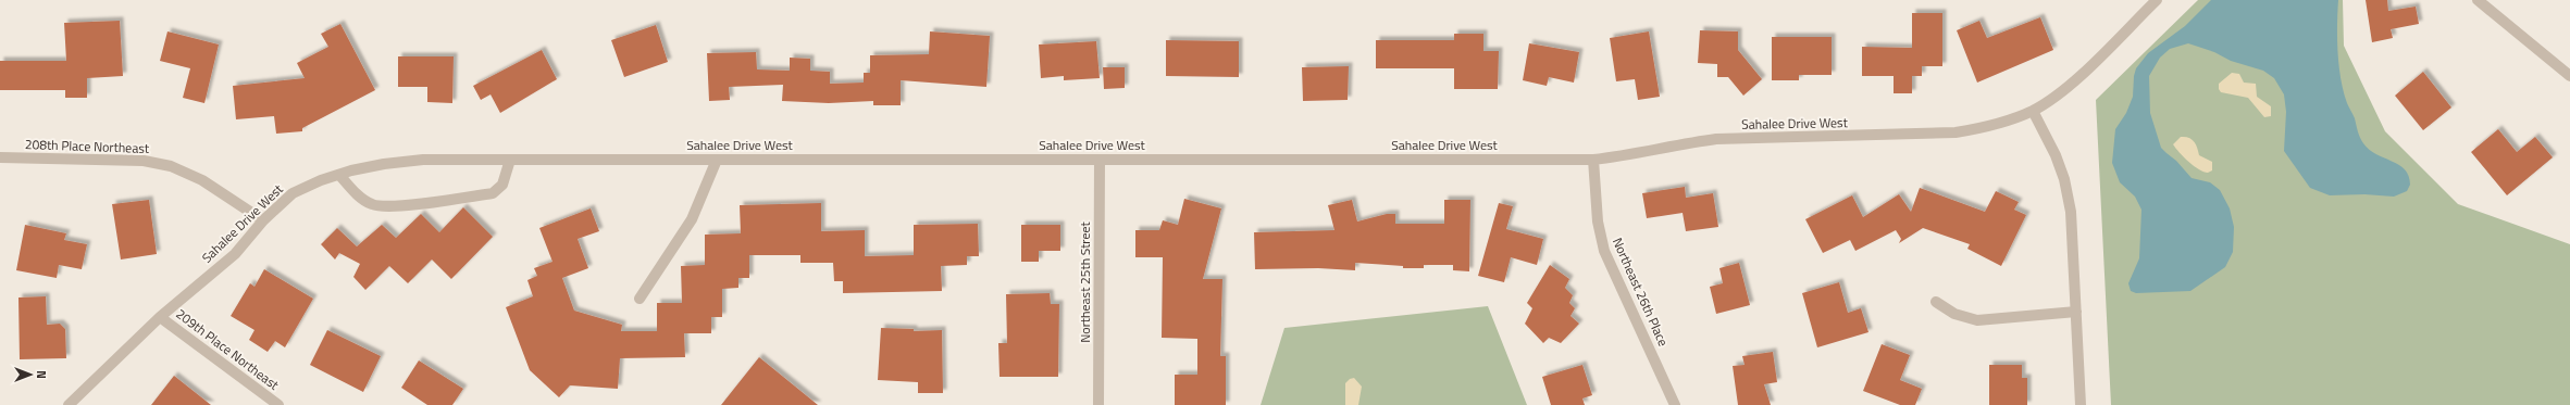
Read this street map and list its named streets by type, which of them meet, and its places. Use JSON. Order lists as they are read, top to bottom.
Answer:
{
  "streets": {
    "street": [
      "Sahalee Drive West",
      "208th Place Northeast",
      "Northeast 25th Street",
      "Northeast 26th Place",
      "209th Place Northeast"
    ]
  },
  "crossings": [
    ["Sahalee Drive West", "208th Place Northeast"],
    ["Sahalee Drive West", "Northeast 25th Street"],
    ["Sahalee Drive West", "Northeast 26th Place"],
    ["Sahalee Drive West", "209th Place Northeast"]
  ],
  "north": "right"
}
